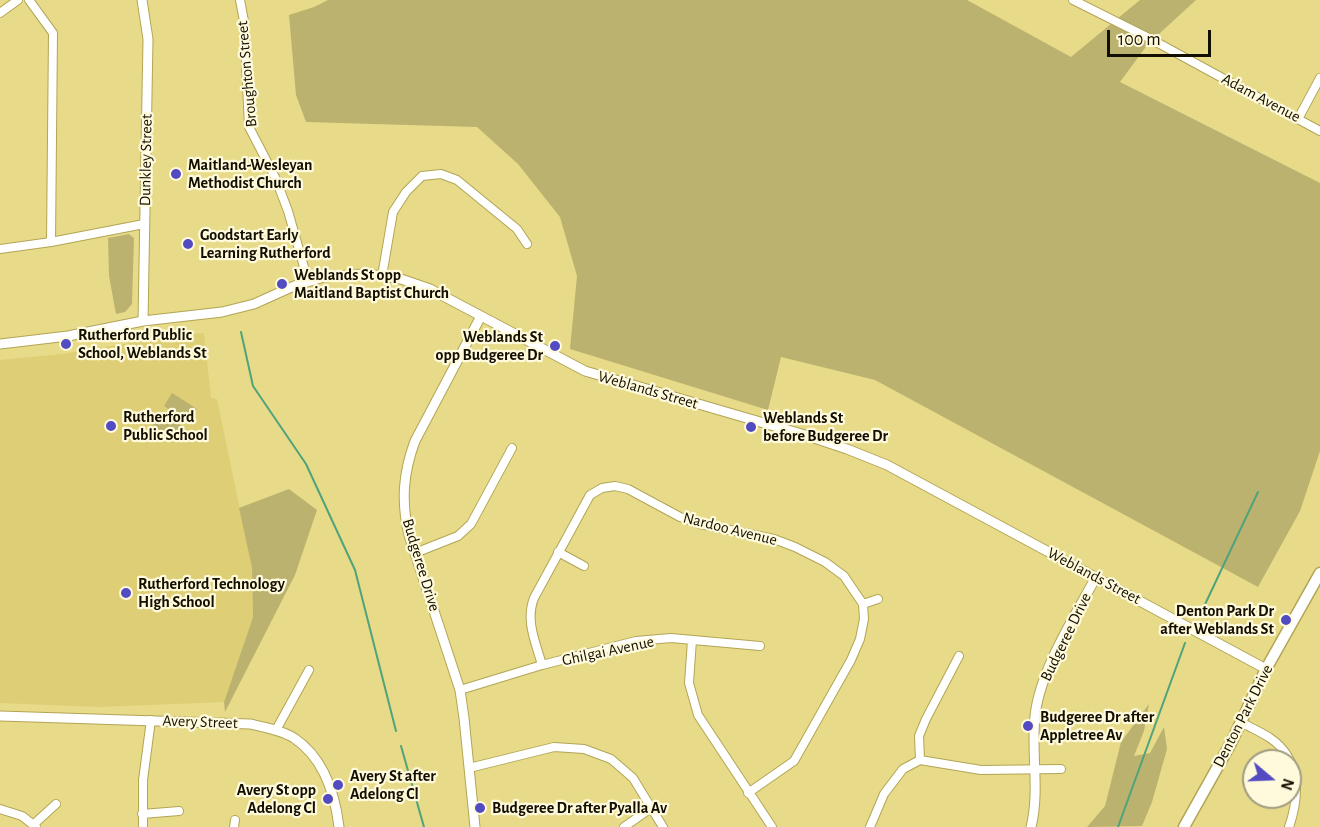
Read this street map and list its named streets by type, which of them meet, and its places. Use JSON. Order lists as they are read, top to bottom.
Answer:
{
  "streets": {
    "main road": ["Denton Park Drive"],
    "street": [
      "Broughton Street",
      "Adam Avenue",
      "Dunkley Street",
      "Weblands Street",
      "Nardoo Avenue",
      "Budgeree Drive",
      "Ghilgai Avenue",
      "Avery Street"
    ]
  },
  "crossings": [
    ["Broughton Street", "Weblands Street"],
    ["Dunkley Street", "Weblands Street"],
    ["Weblands Street", "Budgeree Drive"],
    ["Weblands Street", "Denton Park Drive"],
    ["Nardoo Avenue", "Ghilgai Avenue"],
    ["Budgeree Drive", "Ghilgai Avenue"]
  ],
  "places": [
    "Maitland-Wesleyan Methodist Church",
    "Goodstart Early Learning Rutherford",
    "Weblands St opp Maitland Baptist Church",
    "Rutherford Public School, Weblands St",
    "Weblands St opp Budgeree Dr",
    "Rutherford Public School",
    "Weblands St before Budgeree Dr",
    "Rutherford Technology High School",
    "Denton Park Dr after Weblands St",
    "Budgeree Dr after Appletree Av",
    "Avery St after Adelong Cl",
    "Avery St opp Adelong Cl",
    "Budgeree Dr after Pyalla Av"
  ],
  "scale_bar": "100 m",
  "north": "right"
}
